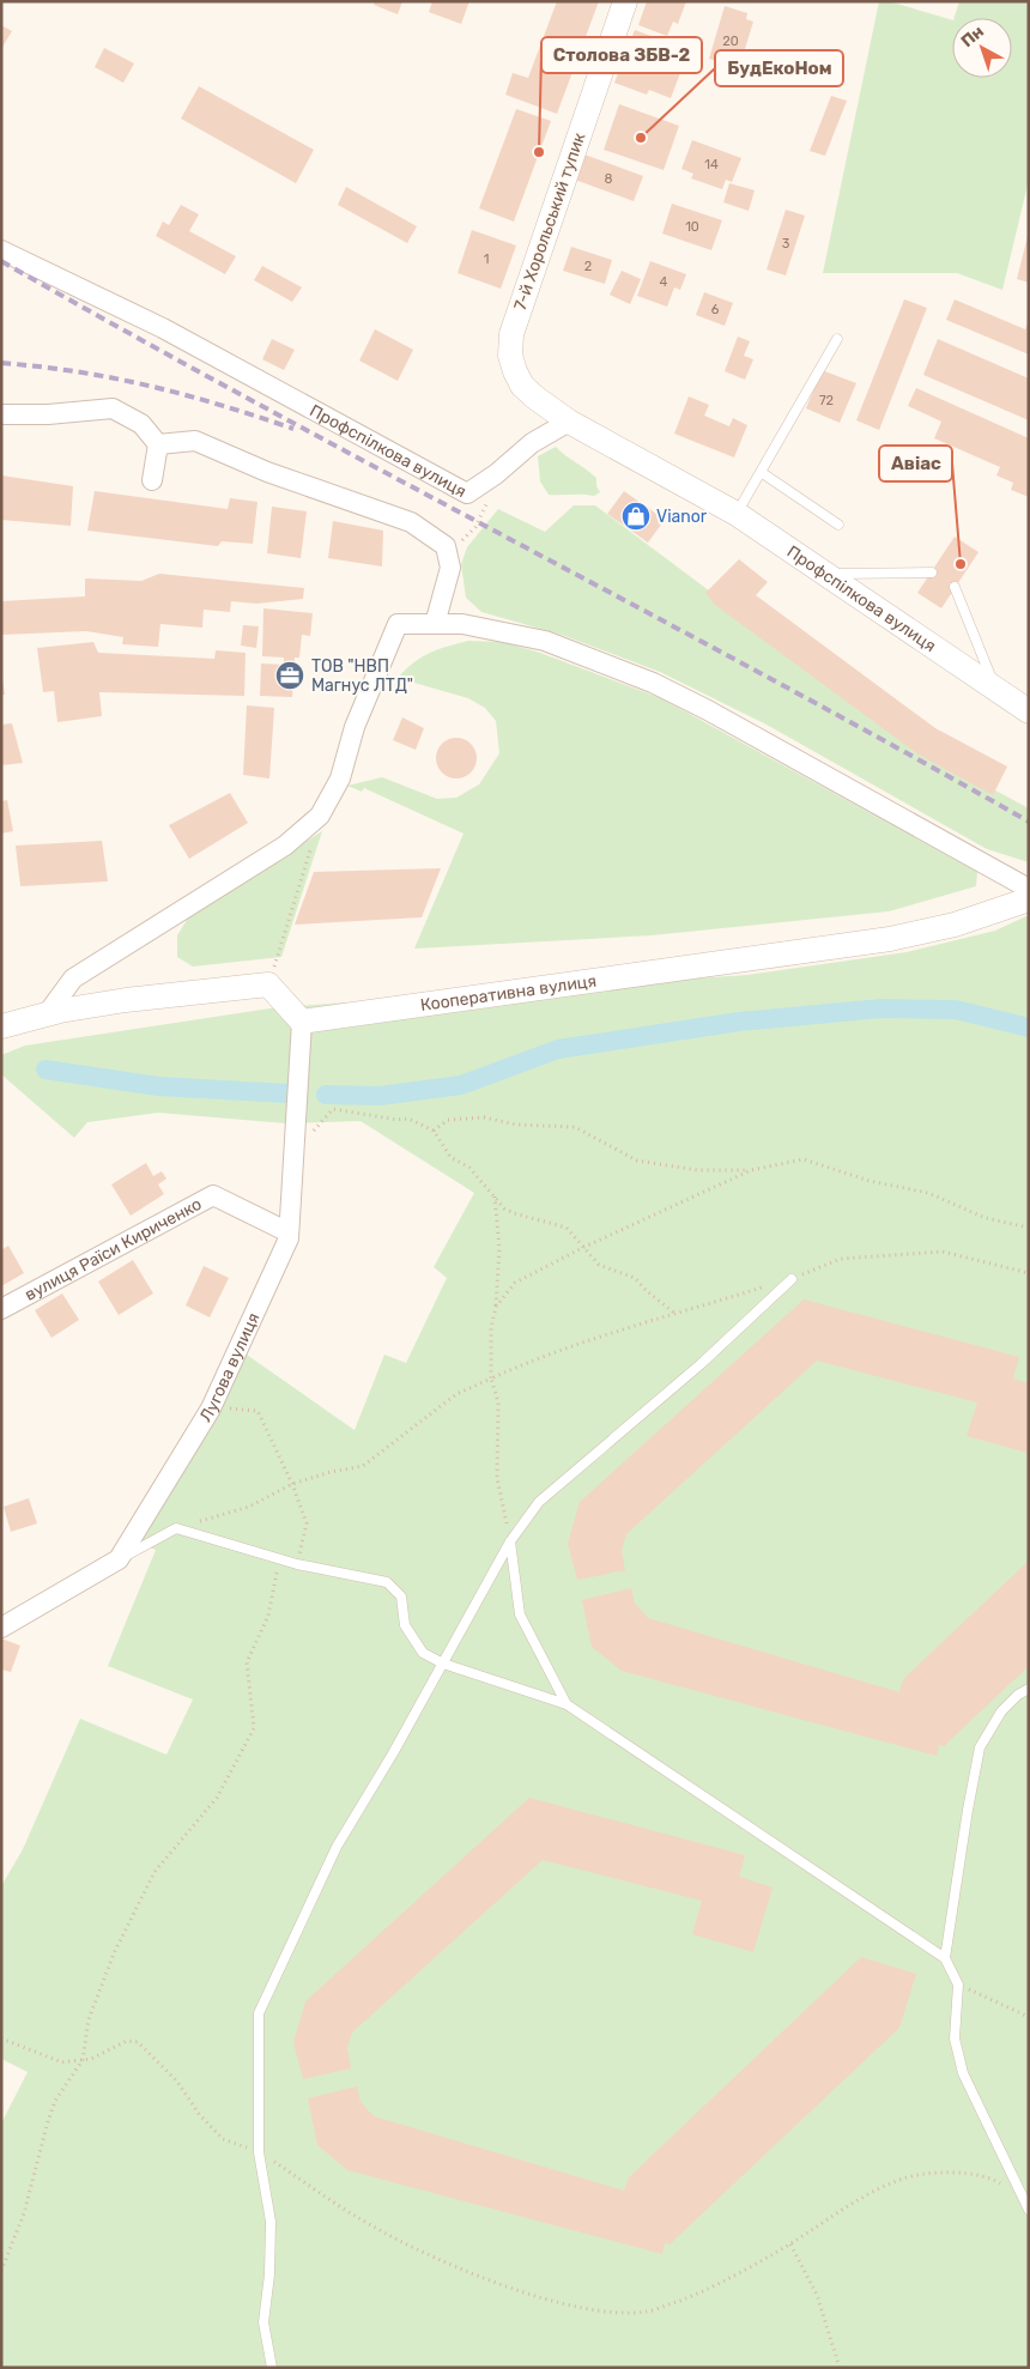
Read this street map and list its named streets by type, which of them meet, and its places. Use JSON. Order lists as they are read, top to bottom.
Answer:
{
  "streets": {
    "street": [
      "7-й Хорольський тупик",
      "Профспілкова вулиця",
      "Кооперативна вулиця",
      "вулиця Раїси Кириченко",
      "Лугова вулиця"
    ]
  },
  "crossings": [
    ["7-й Хорольський тупик", "Профспілкова вулиця"],
    ["Кооперативна вулиця", "Лугова вулиця"],
    ["вулиця Раїси Кириченко", "Лугова вулиця"]
  ],
  "places": {
    "other": ["БудЕкоНом", "Столова ЗБВ-2", "Авіас"],
    "shop": ["Vianor"],
    "office": ["ТОВ \"НВП Магнус ЛТД\""]
  },
  "house_numbers": [
    "20",
    "14",
    "8",
    "10",
    "3",
    "1",
    "2",
    "4",
    "6",
    "72"
  ],
  "north": "top left"
}
